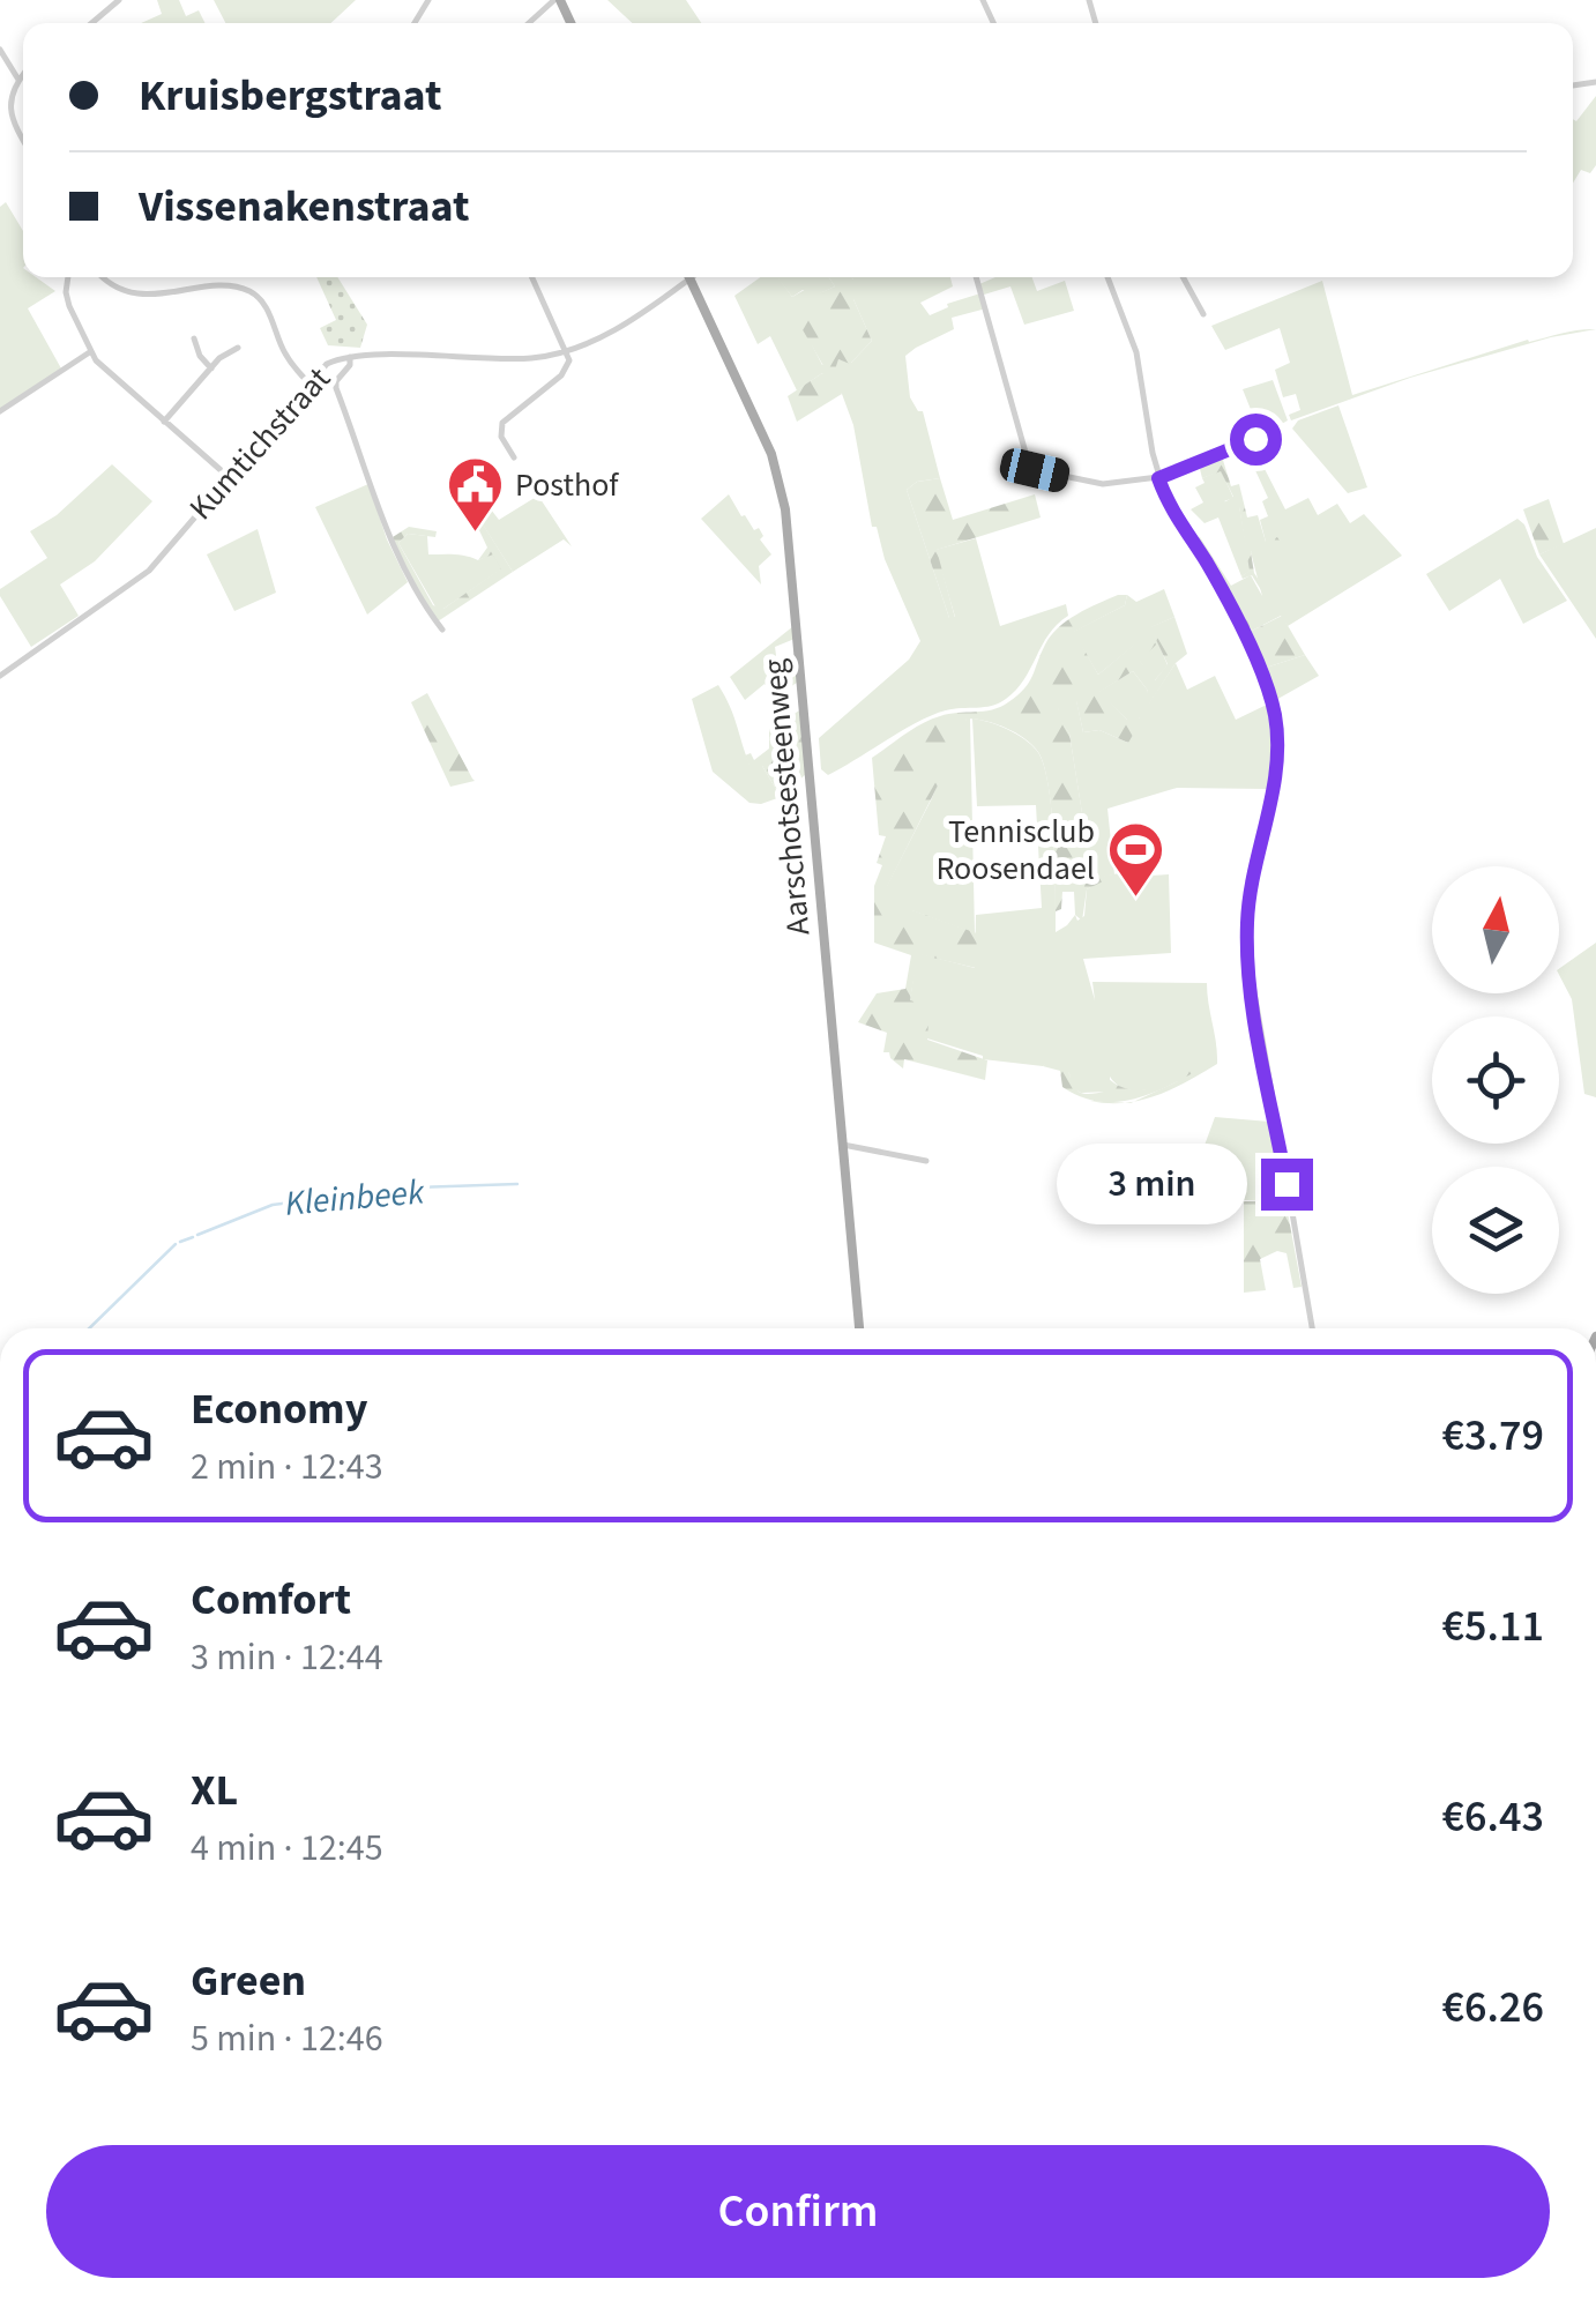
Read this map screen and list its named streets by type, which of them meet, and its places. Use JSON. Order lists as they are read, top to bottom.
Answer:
{
  "streets": {
    "main road": ["Aarschotsesteenweg"],
    "street": ["Kumtichstraat"]
  },
  "crossings": [
    ["Kumtichstraat", "Aarschotsesteenweg"]
  ],
  "water": ["Kleinbeek"],
  "places": {
    "public building": ["Posthof"],
    "sports": ["Tennisclub Roosendael"]
  },
  "north": "top",
  "page": {
    "banner": ["Kruisbergstraat", "Vissenakenstraat"],
    "bubble": "3 min",
    "list": [
      {
        "name": "Economy",
        "note": "2 min · 12:43",
        "value": "€3.79"
      },
      {
        "name": "Comfort",
        "note": "3 min · 12:44",
        "value": "€5.11"
      },
      {
        "name": "XL",
        "note": "4 min · 12:45",
        "value": "€6.43"
      },
      {
        "name": "Green",
        "note": "5 min · 12:46",
        "value": "€6.26"
      }
    ],
    "buttons": "Confirm"
  }
}
